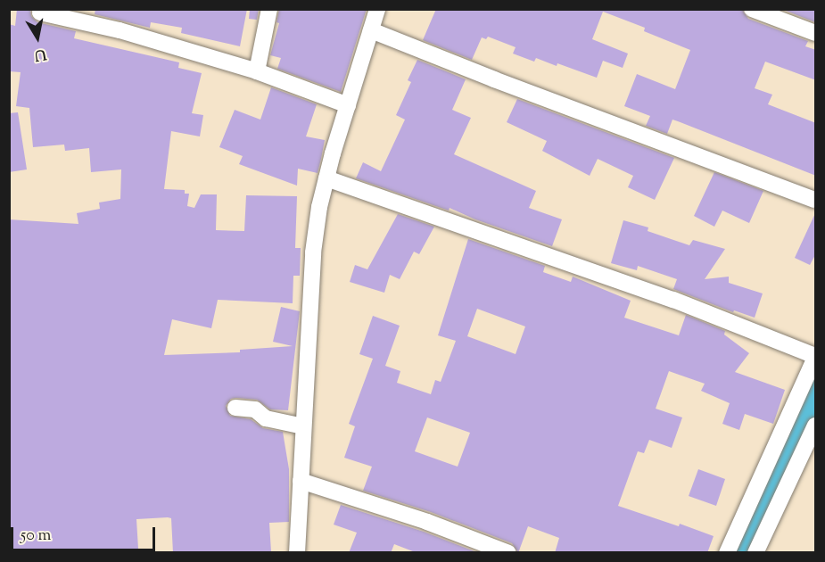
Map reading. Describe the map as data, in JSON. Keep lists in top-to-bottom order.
{
  "scale_bar": "50 m",
  "north": "bottom"
}
